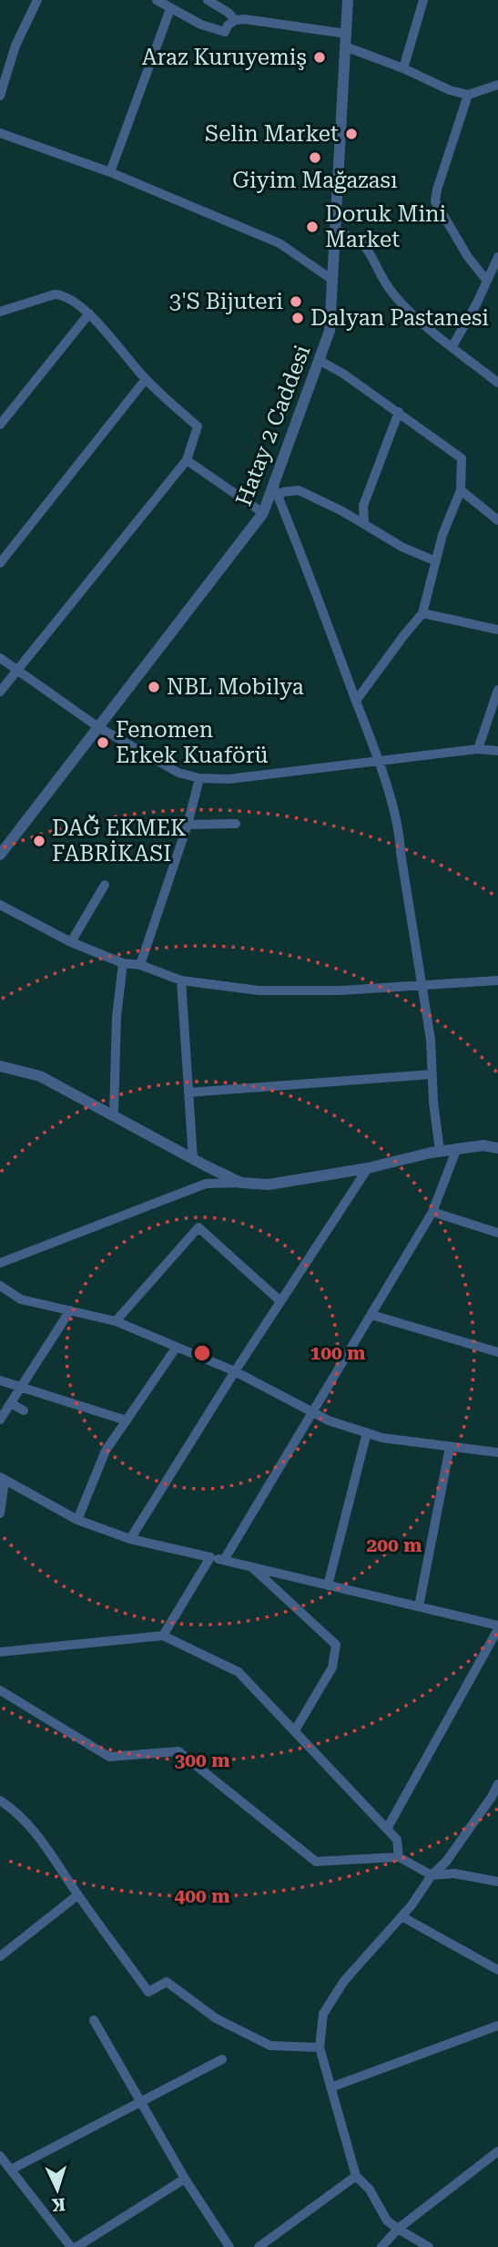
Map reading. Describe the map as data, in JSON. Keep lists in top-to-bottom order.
{
  "streets": {
    "street": ["Hatay 2 Caddesi"]
  },
  "places": [
    "Araz Kuruyemiş",
    "Selin Market",
    "Giyim Mağazası",
    "Doruk Mini Market",
    "3'S Bijuteri",
    "Dalyan Pastanesi",
    "NBL Mobilya",
    "Fenomen Erkek Kuaförü",
    "DAĞ EKMEK FABRİKASI"
  ],
  "north": "bottom",
  "rings": [
    "100 m",
    "200 m",
    "300 m",
    "400 m"
  ]
}
